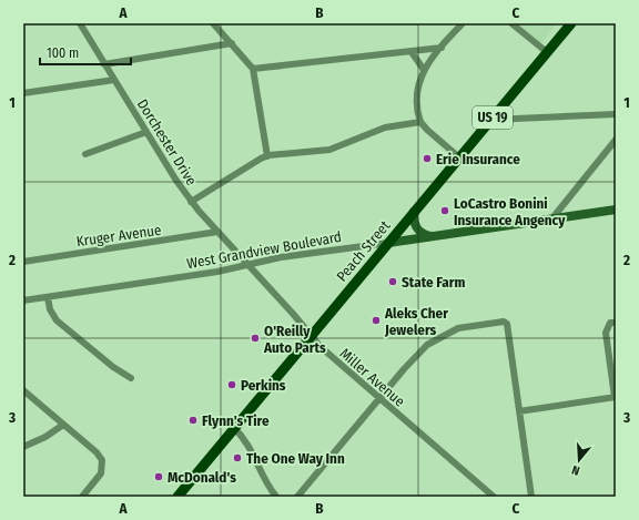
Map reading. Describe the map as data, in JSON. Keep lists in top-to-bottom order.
{
  "streets": {
    "main road": ["US 19", "Peach Street"],
    "street": [
      "Dorchester Drive",
      "Kruger Avenue",
      "West Grandview Boulevard",
      "Miller Avenue"
    ]
  },
  "crossings": [
    ["Dorchester Drive", "Kruger Avenue"],
    ["Dorchester Drive", "West Grandview Boulevard"],
    ["Dorchester Drive", "Miller Avenue"],
    ["West Grandview Boulevard", "Peach Street"],
    ["West Grandview Boulevard", "Miller Avenue"],
    ["Peach Street", "Miller Avenue"]
  ],
  "places": [
    "Erie Insurance",
    "LoCastro Bonini Insurance Angency",
    "State Farm",
    "Aleks Cher Jewelers",
    "O'Reilly Auto Parts",
    "Perkins",
    "Flynn's Tire",
    "The One Way Inn",
    "McDonald's"
  ],
  "scale_bar": "100 m",
  "north": "bottom",
  "grid": {
    "columns": ["A", "B", "C"],
    "rows": ["1", "2", "3"]
  }
}
